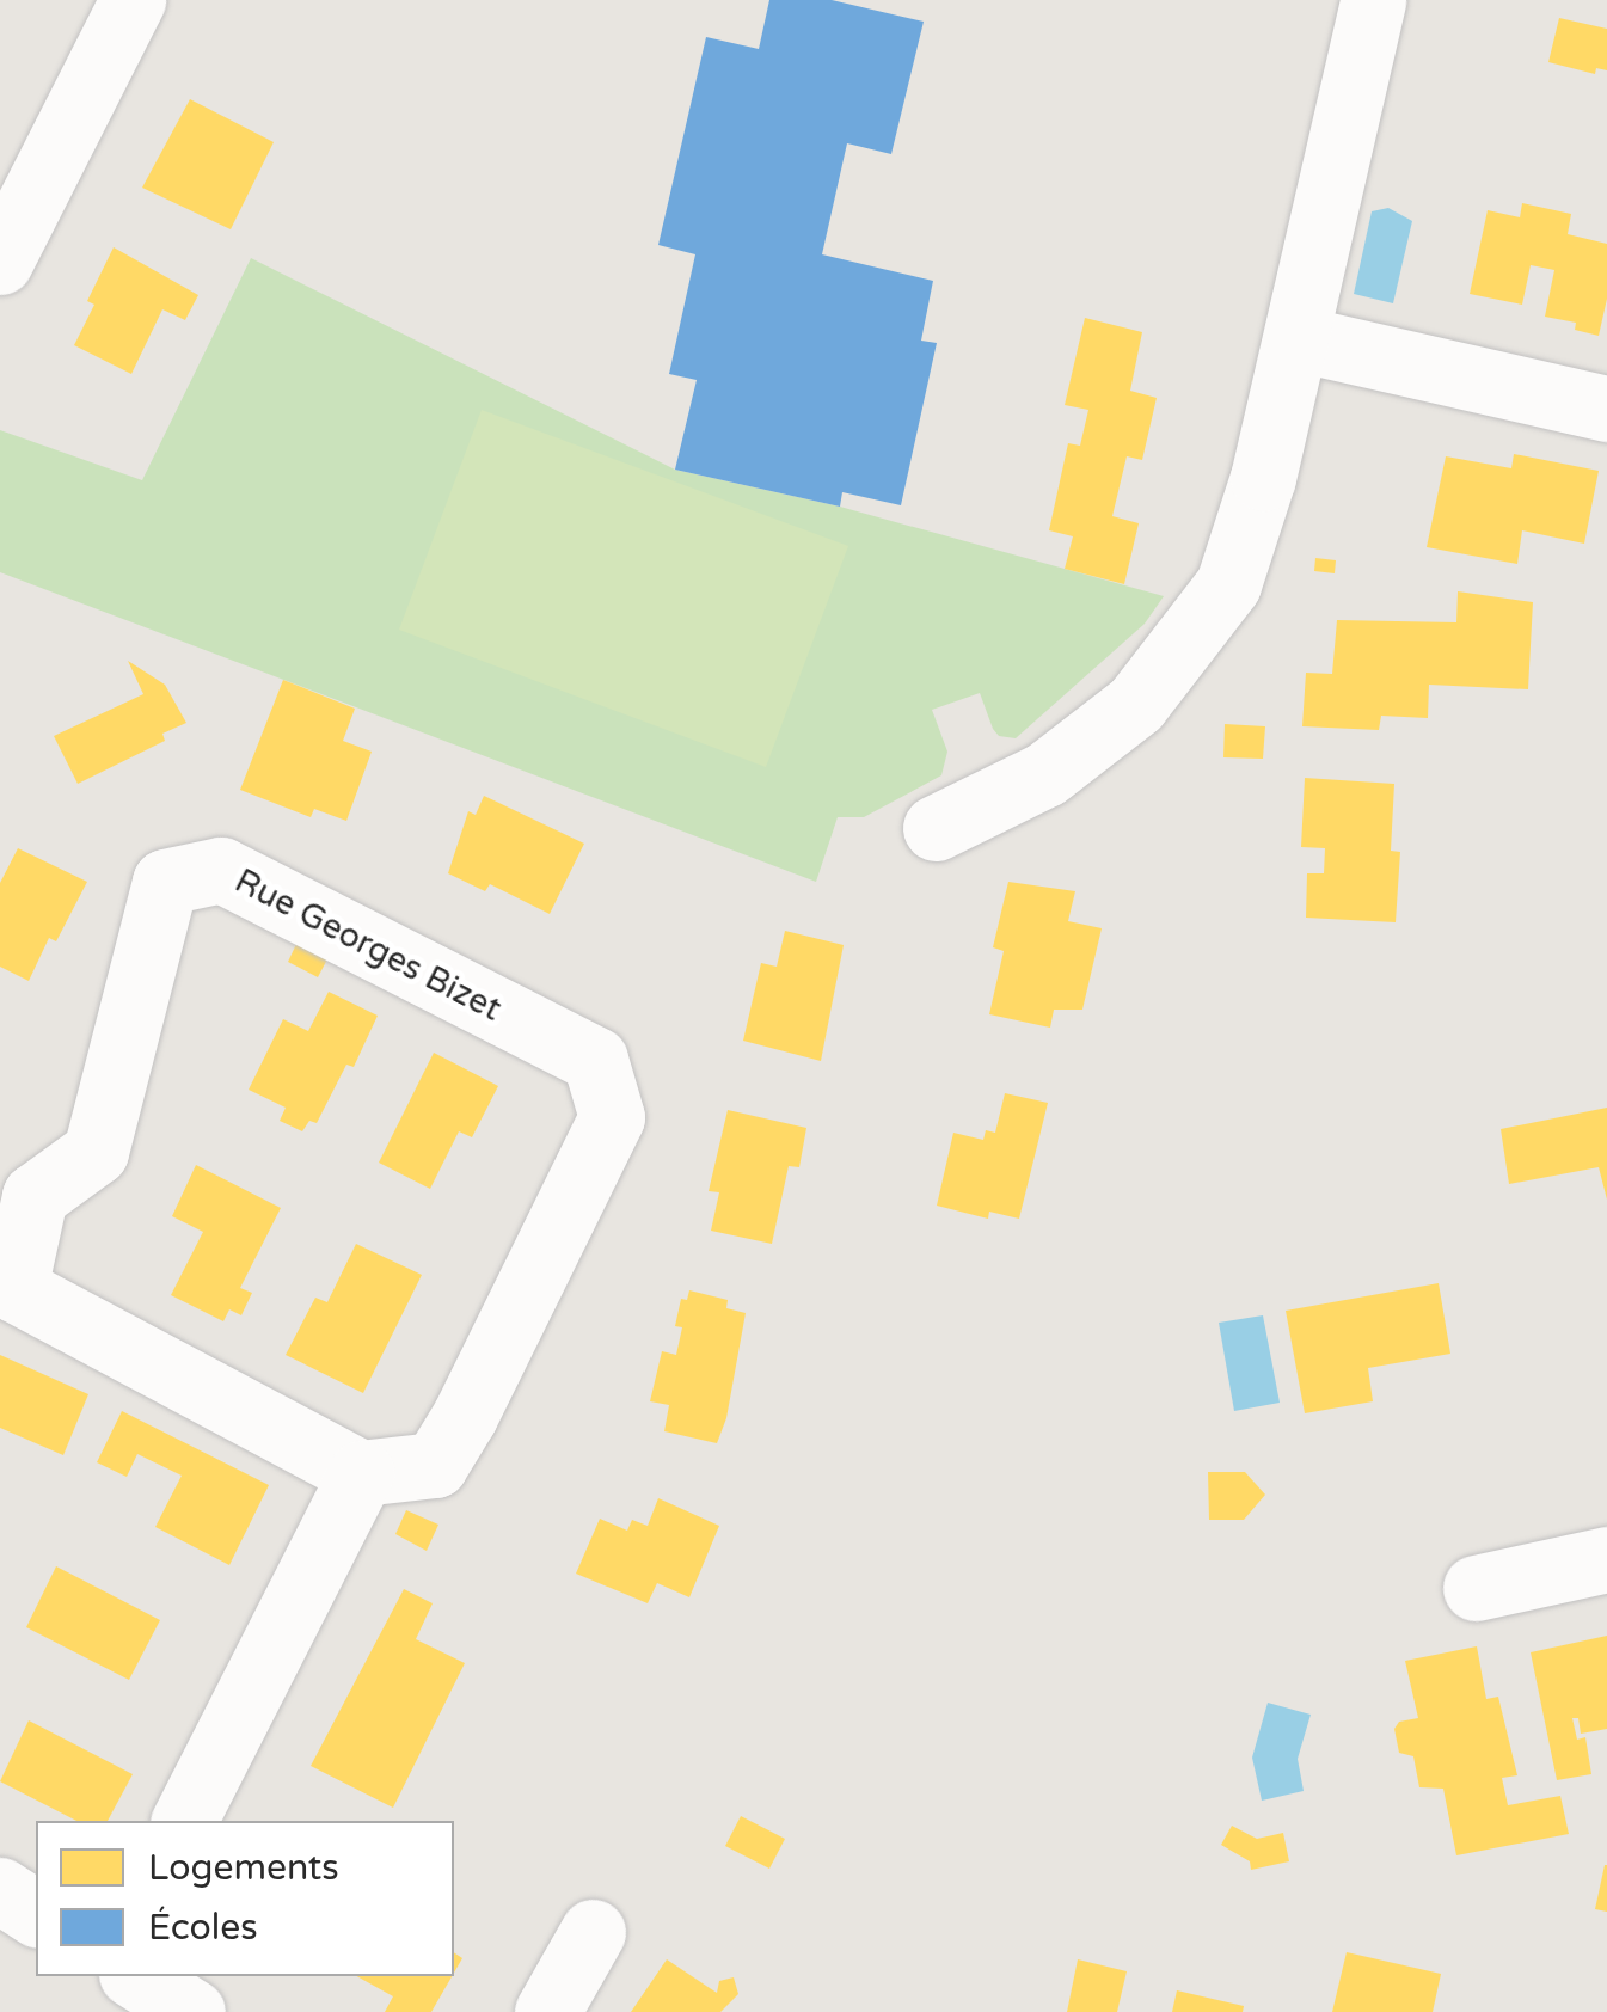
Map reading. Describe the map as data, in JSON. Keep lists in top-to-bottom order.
{
  "streets": {
    "street": ["Rue Georges Bizet"]
  },
  "legend": ["Logements", "Écoles"]
}
